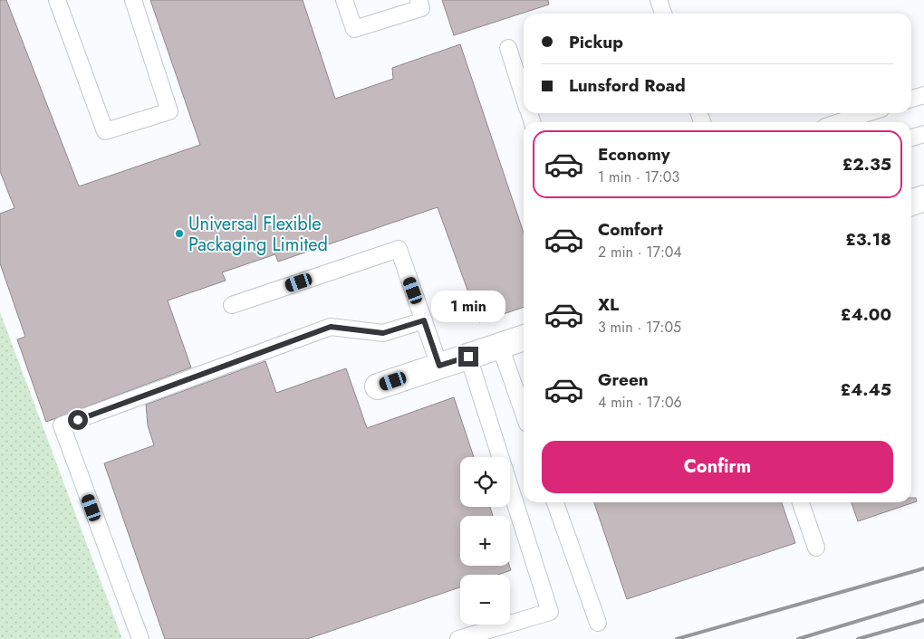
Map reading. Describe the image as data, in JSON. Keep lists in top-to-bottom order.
{
  "places": ["Universal Flexible Packaging Limited"],
  "page": {
    "banner": ["Pickup", "Lunsford Road"],
    "list": [
      {
        "name": "Economy",
        "note": "1 min · 17:03",
        "value": "£2.35"
      },
      {
        "name": "Comfort",
        "note": "2 min · 17:04",
        "value": "£3.18"
      },
      {
        "name": "XL",
        "note": "3 min · 17:05",
        "value": "£4.00"
      },
      {
        "name": "Green",
        "note": "4 min · 17:06",
        "value": "£4.45"
      }
    ],
    "bubble": "1 min",
    "buttons": "Confirm",
    "map_buttons": ["+", "−"]
  }
}
